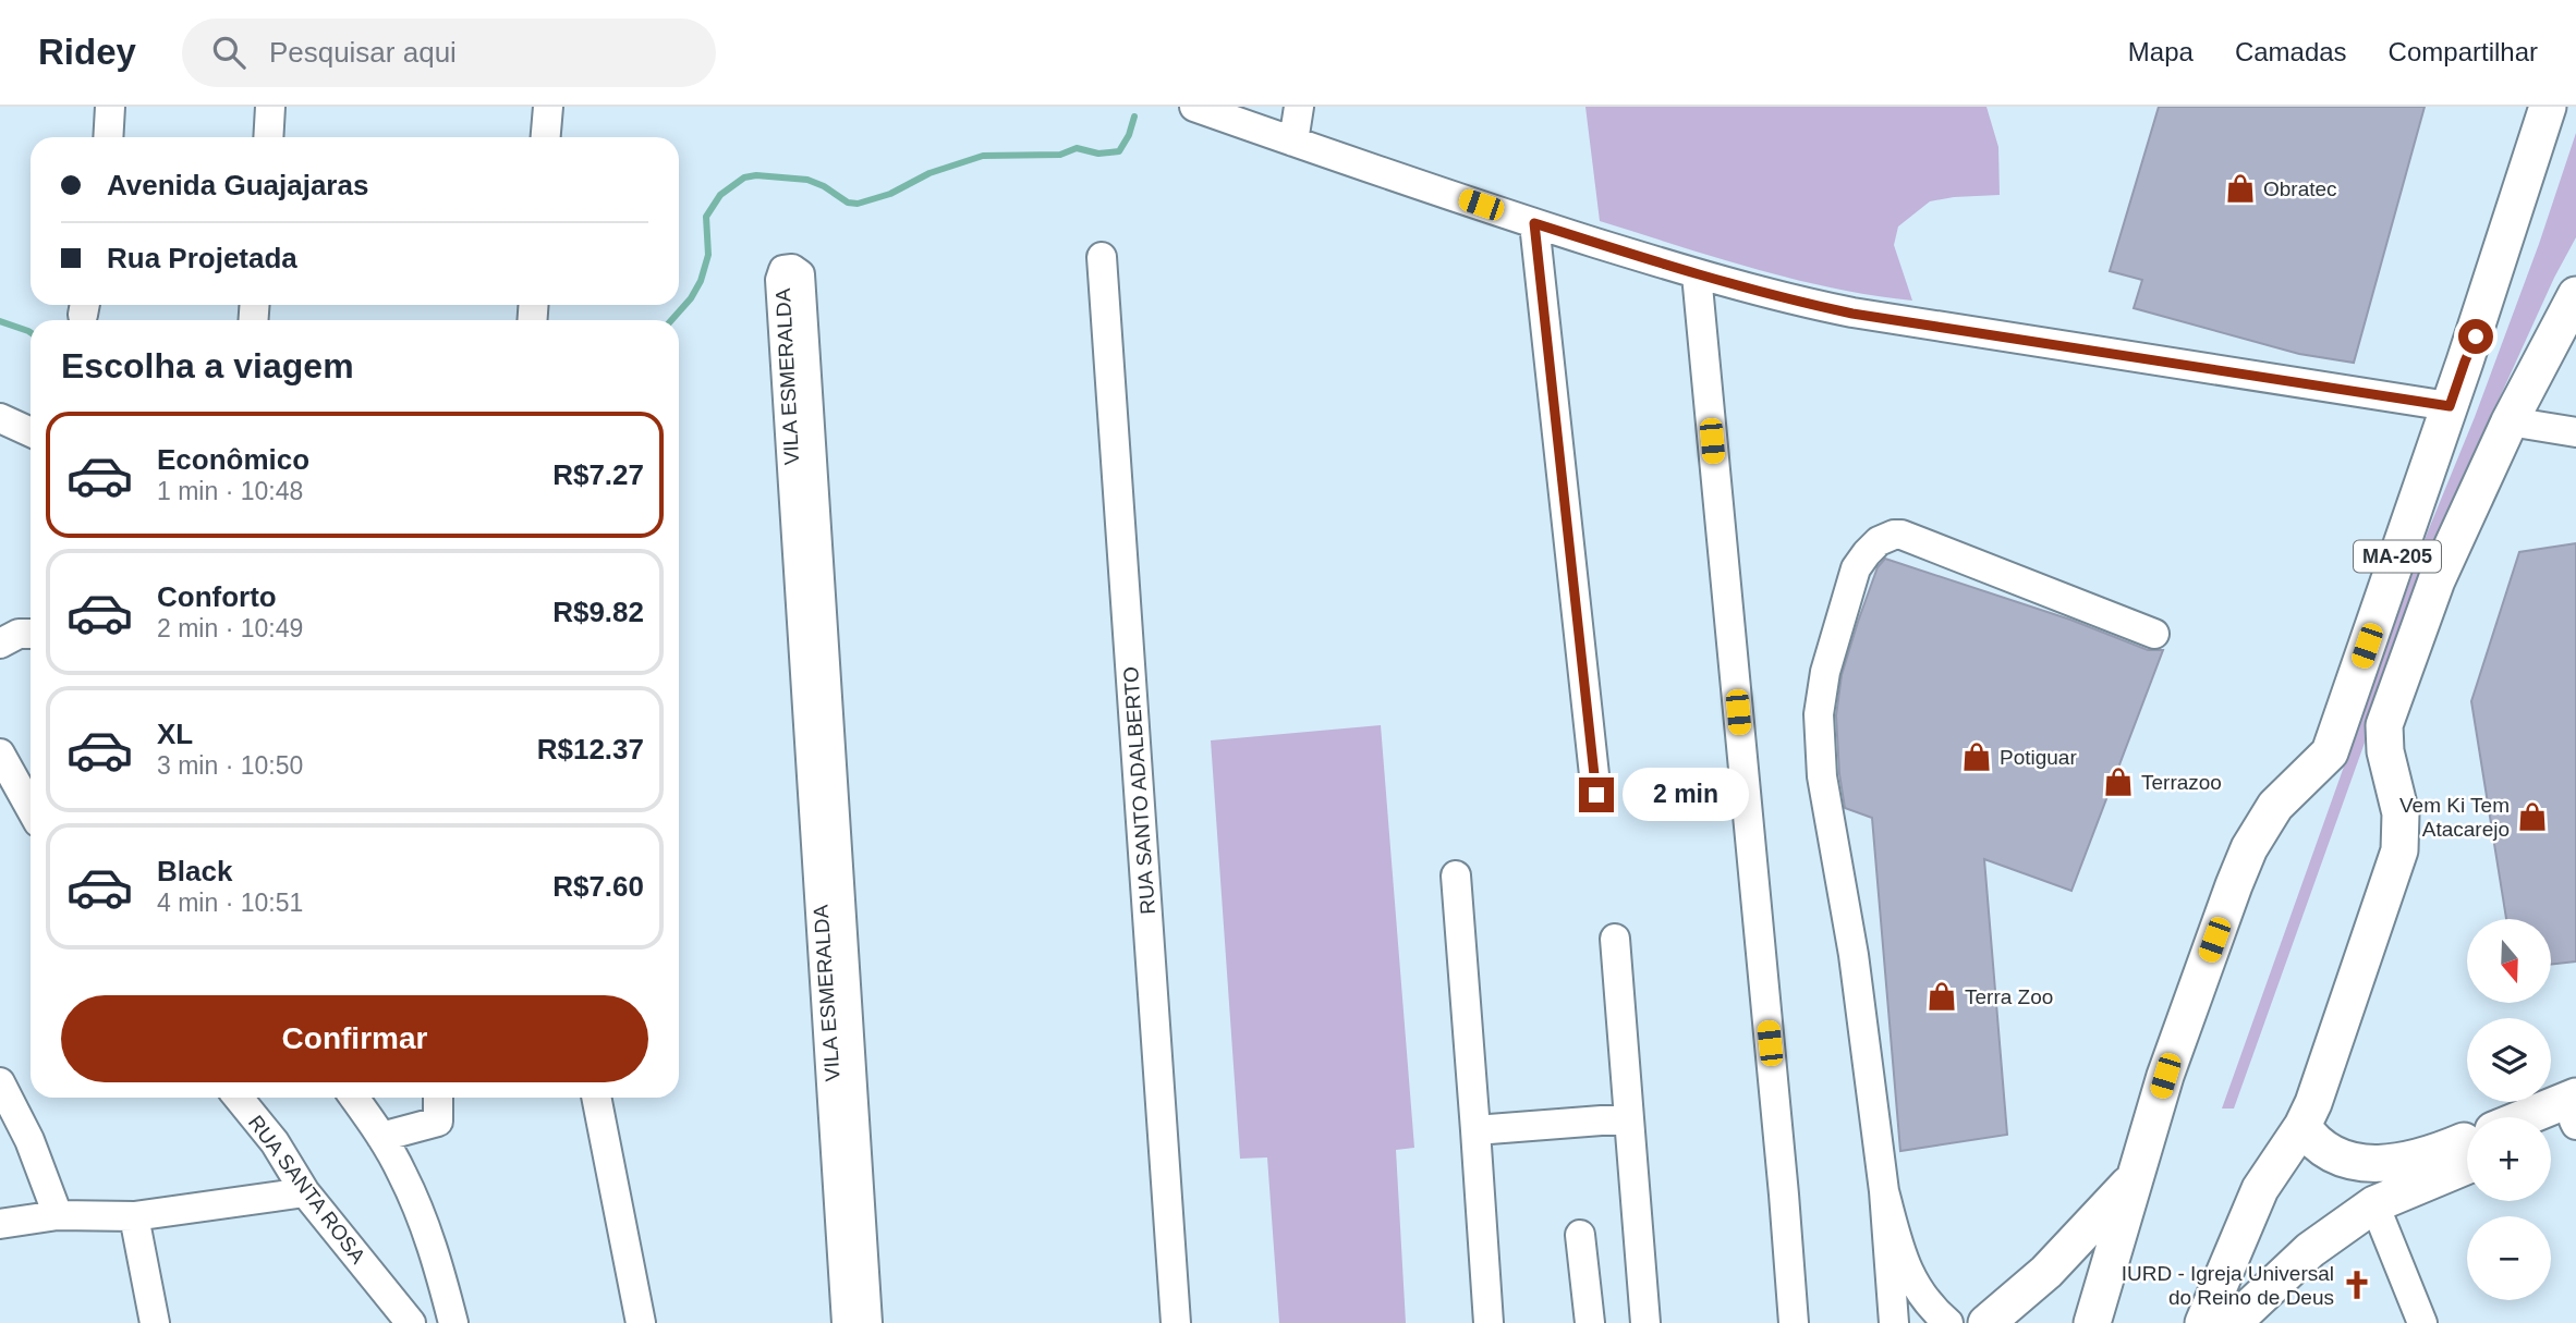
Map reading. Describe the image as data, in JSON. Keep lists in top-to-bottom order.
{
  "streets": {
    "main road": ["MA-205"],
    "street": ["VILA ESMERALDA", "RUA SANTO ADALBERTO", "RUA SANTA ROSA"]
  },
  "places": {
    "shop": [
      "Obratec",
      "Potiguar",
      "Terrazoo",
      "Vem Ki Tem Atacarejo",
      "Terra Zoo"
    ],
    "church": ["IURD - Igreja Universal do Reino de Deus"]
  },
  "north": "bottom",
  "page": {
    "header": "Ridey",
    "search": "Pesquisar aqui",
    "nav": ["Mapa", "Camadas", "Compartilhar"],
    "banner": ["Avenida Guajajaras", "Rua Projetada"],
    "heading": "Escolha a viagem",
    "list": [
      {
        "name": "Econômico",
        "note": "1 min · 10:48",
        "value": "R$7.27"
      },
      {
        "name": "Conforto",
        "note": "2 min · 10:49",
        "value": "R$9.82"
      },
      {
        "name": "XL",
        "note": "3 min · 10:50",
        "value": "R$12.37"
      },
      {
        "name": "Black",
        "note": "4 min · 10:51",
        "value": "R$7.60"
      }
    ],
    "bubble": "2 min",
    "map_buttons": ["+", "−"],
    "buttons": "Confirmar"
  }
}
